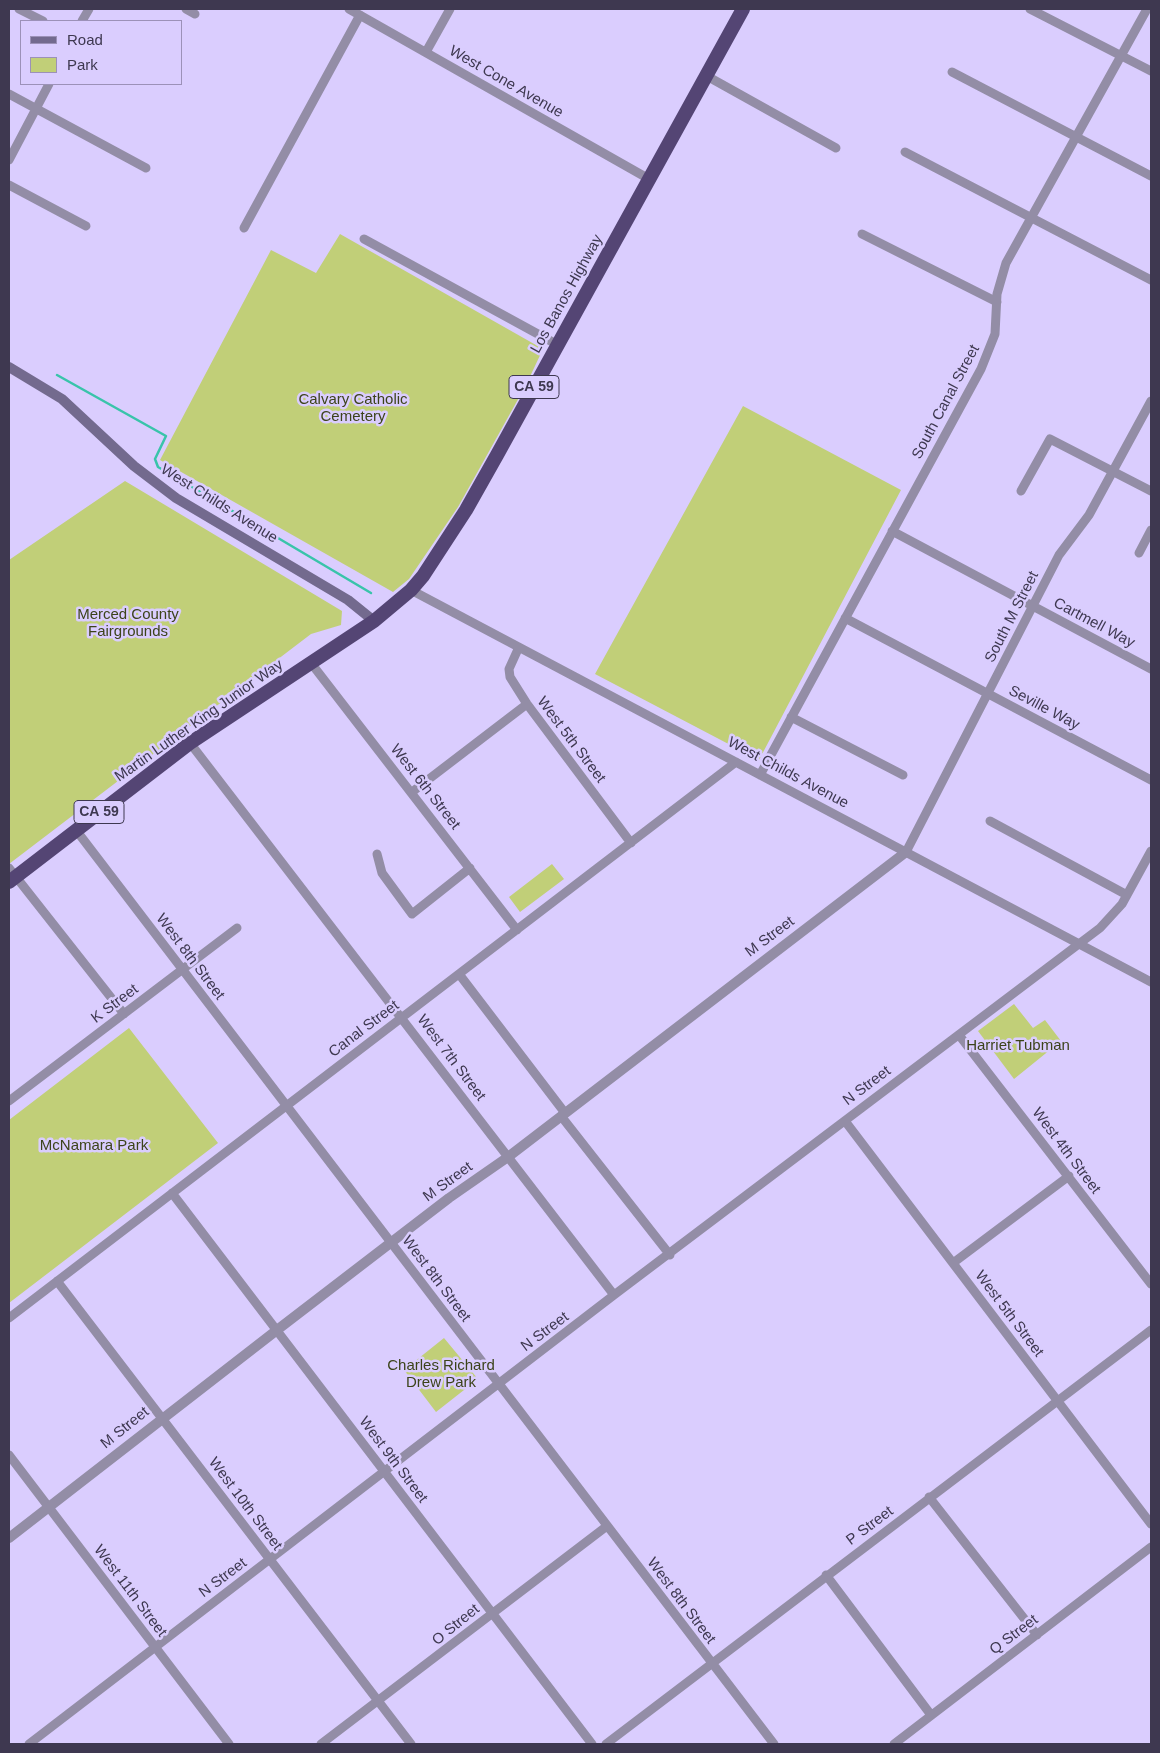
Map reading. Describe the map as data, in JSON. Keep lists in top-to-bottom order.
{
  "streets": {
    "highway": ["Los Banos Highway", "CA 59", "Martin Luther King Junior Way"],
    "main road": ["West Childs Avenue"],
    "street": [
      "West Cone Avenue",
      "South Canal Street",
      "South M Street",
      "Cartmell Way",
      "Seville Way",
      "West 5th Street",
      "West 6th Street",
      "M Street",
      "West 8th Street",
      "K Street",
      "Canal Street",
      "West 7th Street",
      "N Street",
      "West 4th Street",
      "West 9th Street",
      "West 10th Street",
      "P Street",
      "West 11th Street",
      "O Street",
      "Q Street"
    ]
  },
  "crossings": [
    ["West Cone Avenue", "Los Banos Highway"],
    ["Los Banos Highway", "West Childs Avenue"],
    ["Los Banos Highway", "Martin Luther King Junior Way"],
    ["South Canal Street", "West Childs Avenue"],
    ["South Canal Street", "Cartmell Way"],
    ["South Canal Street", "Seville Way"],
    ["West Childs Avenue", "South M Street"],
    ["West Childs Avenue", "Martin Luther King Junior Way"],
    ["West Childs Avenue", "West 5th Street"],
    ["West Childs Avenue", "M Street"],
    ["West Childs Avenue", "Canal Street"],
    ["West Childs Avenue", "N Street"],
    ["South M Street", "Cartmell Way"],
    ["South M Street", "Seville Way"],
    ["South M Street", "M Street"],
    ["Martin Luther King Junior Way", "West 6th Street"],
    ["Martin Luther King Junior Way", "West 8th Street"],
    ["Martin Luther King Junior Way", "West 7th Street"],
    ["West 5th Street", "Canal Street"],
    ["West 5th Street", "N Street"],
    ["West 5th Street", "P Street"],
    ["West 6th Street", "Canal Street"],
    ["M Street", "West 8th Street"],
    ["M Street", "West 7th Street"],
    ["M Street", "West 9th Street"],
    ["M Street", "West 10th Street"],
    ["M Street", "West 11th Street"],
    ["West 8th Street", "K Street"],
    ["West 8th Street", "Canal Street"],
    ["West 8th Street", "N Street"],
    ["West 8th Street", "P Street"],
    ["West 8th Street", "O Street"],
    ["Canal Street", "West 7th Street"],
    ["Canal Street", "West 9th Street"],
    ["Canal Street", "West 10th Street"],
    ["West 7th Street", "N Street"],
    ["N Street", "West 4th Street"],
    ["N Street", "West 9th Street"],
    ["N Street", "West 10th Street"],
    ["N Street", "West 11th Street"],
    ["West 9th Street", "O Street"],
    ["West 10th Street", "O Street"]
  ],
  "parks": [
    "Calvary Catholic Cemetery",
    "Merced County Fairgrounds",
    "Harriet Tubman",
    "McNamara Park",
    "Charles Richard Drew Park"
  ],
  "legend": ["Road", "Park"]
}
